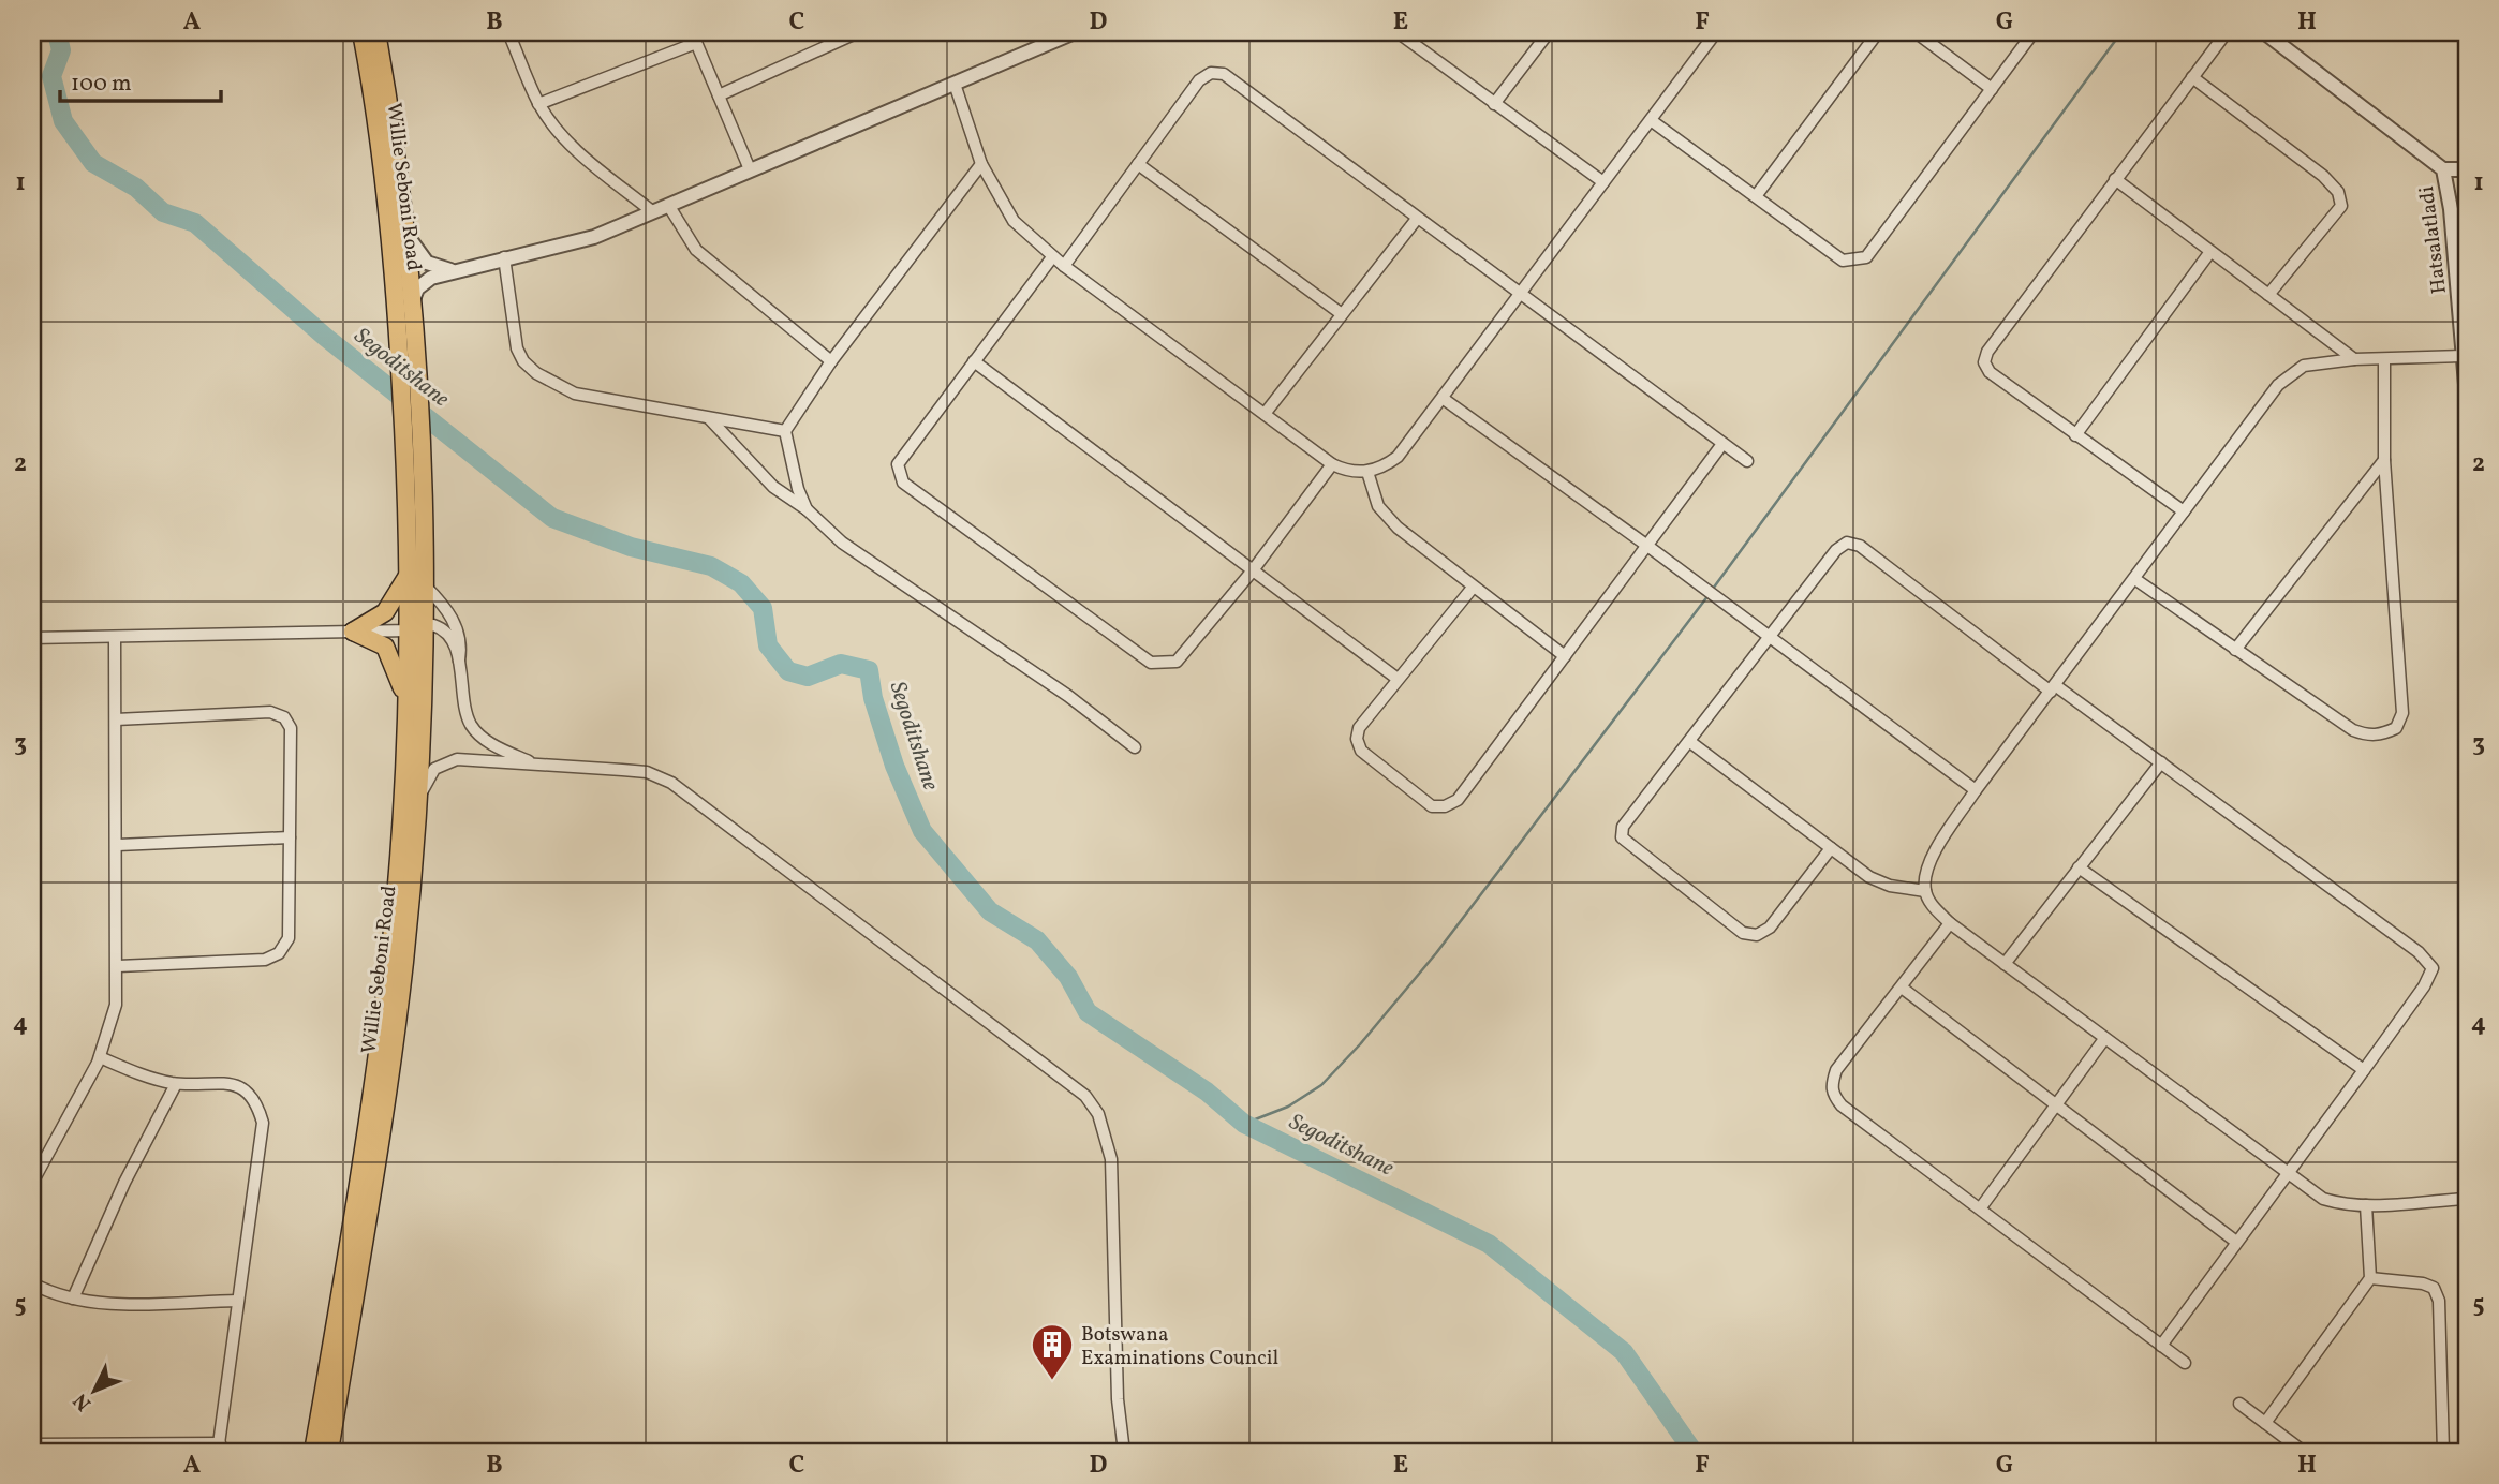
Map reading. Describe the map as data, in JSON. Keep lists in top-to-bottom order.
{
  "streets": {
    "main road": ["Willie Seboni Road"],
    "street": ["Hatsalatladi"]
  },
  "water": ["Segoditshane"],
  "places": {
    "building": ["Botswana Examinations Council"]
  },
  "scale_bar": "100 m",
  "north": "bottom left",
  "grid": {
    "columns": [
      "A",
      "B",
      "C",
      "D",
      "E",
      "F",
      "G",
      "H"
    ],
    "rows": [
      "1",
      "2",
      "3",
      "4",
      "5"
    ]
  }
}
